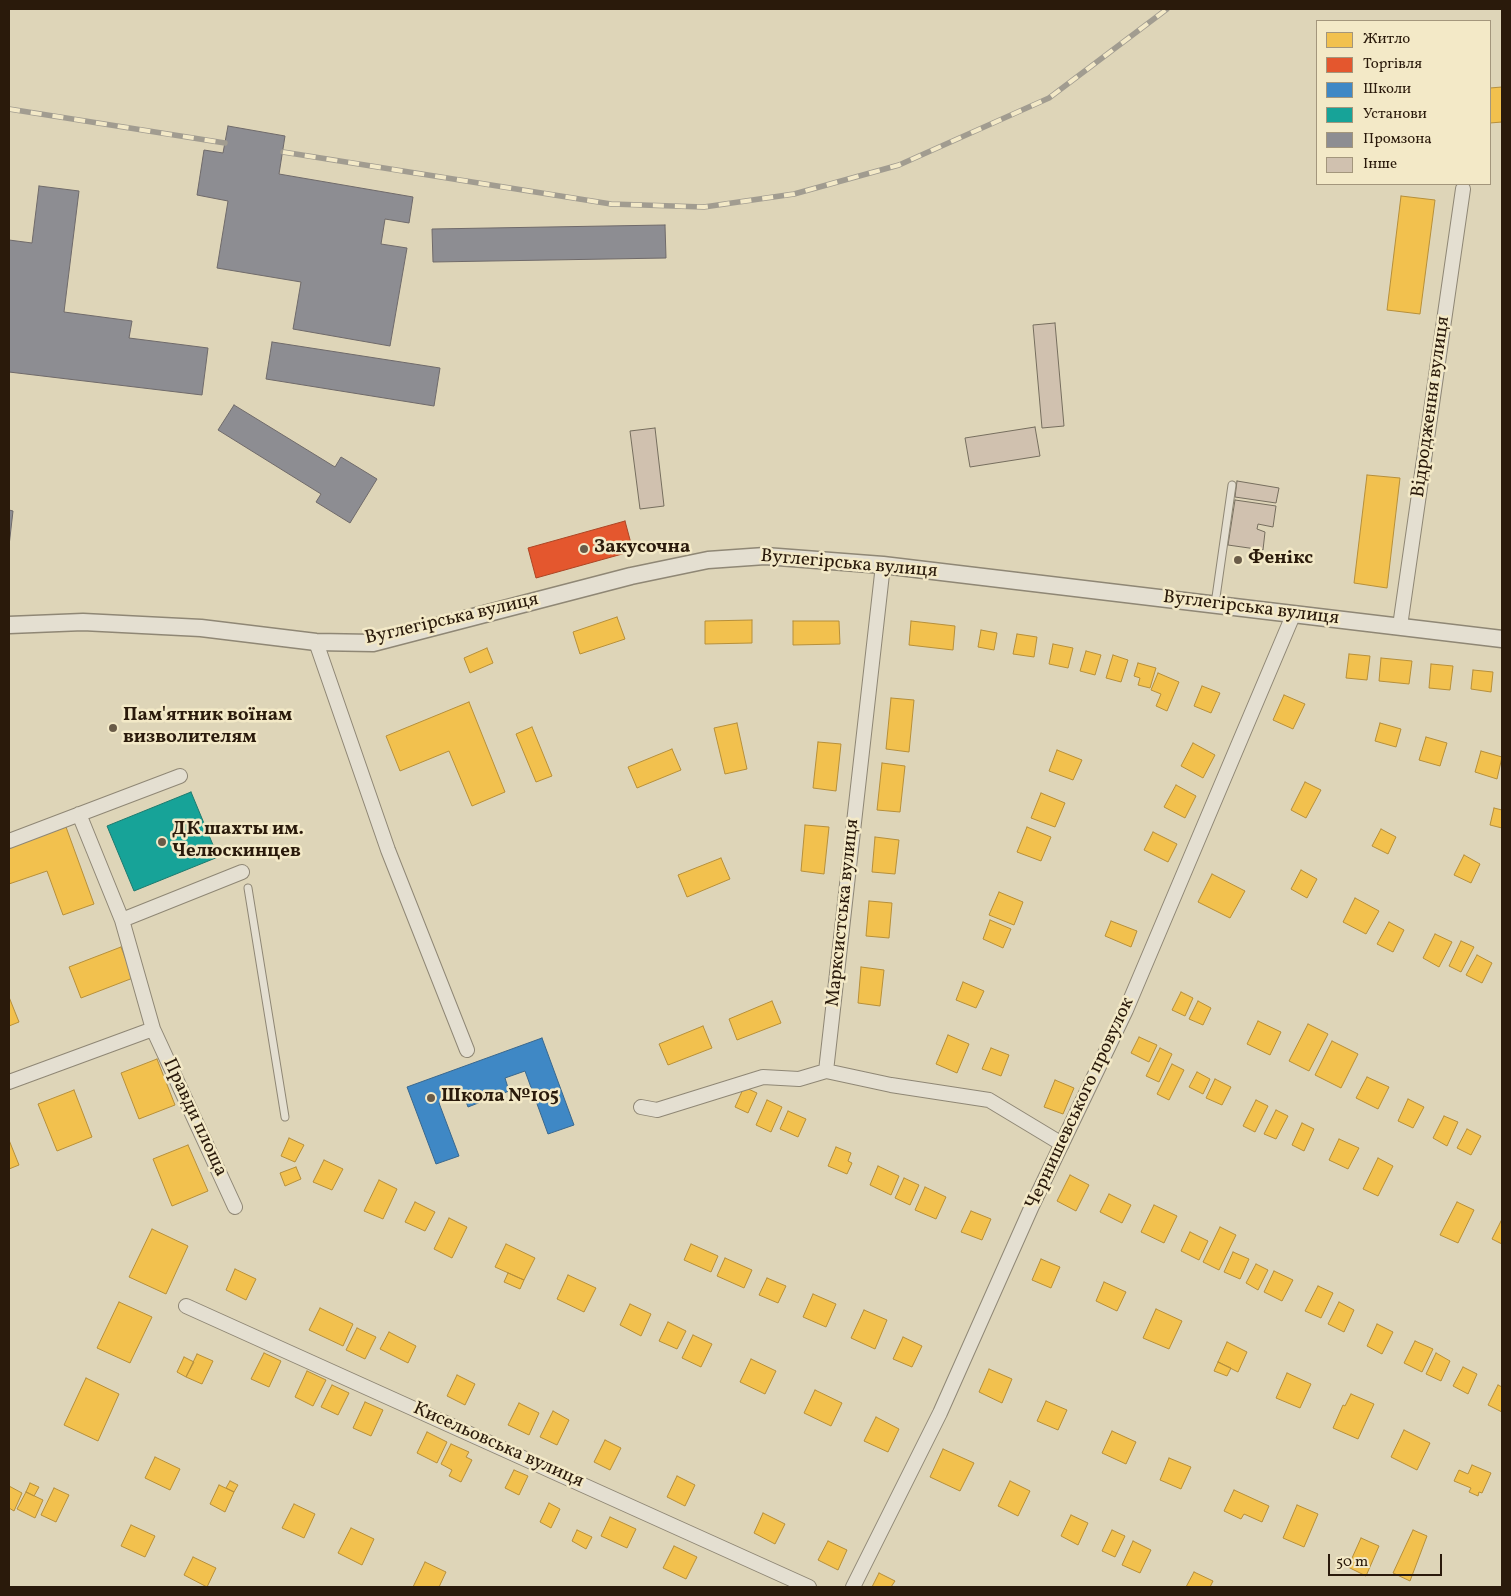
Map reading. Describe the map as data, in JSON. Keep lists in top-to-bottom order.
{
  "streets": {
    "street": [
      "Відродження вулиця",
      "Вуглегірська вулиця",
      "Марксистська вулиця",
      "Чернишевського провулок",
      "Правди площа",
      "Кисельовська вулиця"
    ]
  },
  "crossings": [
    ["Відродження вулиця", "Вуглегірська вулиця"],
    ["Вуглегірська вулиця", "Марксистська вулиця"],
    ["Вуглегірська вулиця", "Чернишевського провулок"]
  ],
  "places": [
    "Закусочна",
    "Фенікс",
    "Пам'ятник воїнам визволителям",
    "ДК шахты им. Челюскинцев",
    "Школа №105"
  ],
  "legend": [
    "Житло",
    "Торгівля",
    "Школи",
    "Установи",
    "Промзона",
    "Інше"
  ],
  "scale_bar": "50 m"
}
